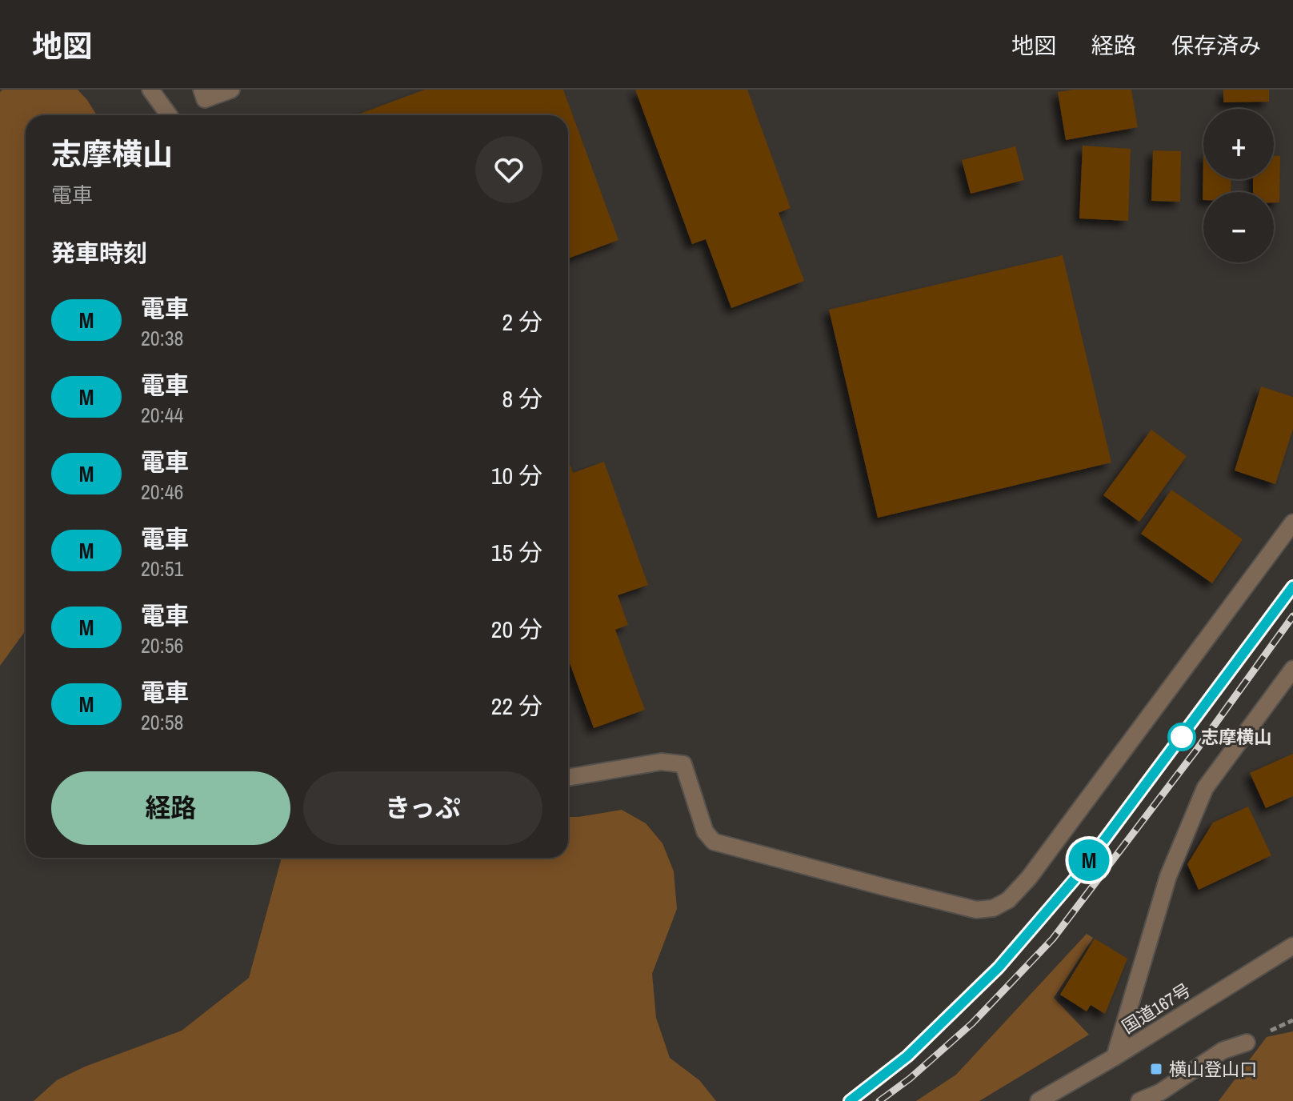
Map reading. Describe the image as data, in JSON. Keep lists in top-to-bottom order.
{
  "streets": {
    "street": ["国道167号"]
  },
  "places": {
    "other": ["志摩横山"],
    "transit": ["横山登山口"]
  },
  "page": {
    "header": "地図",
    "nav": ["地図", "経路", "保存済み"],
    "on_map": "M",
    "map_buttons": ["+", "−"],
    "heading": [
      ["志摩横山", "電車"],
      "発車時刻"
    ],
    "list": [
      {
        "mark": "M",
        "name": "電車",
        "note": "20:38",
        "value": "2 分"
      },
      {
        "mark": "M",
        "name": "電車",
        "note": "20:44",
        "value": "8 分"
      },
      {
        "mark": "M",
        "name": "電車",
        "note": "20:46",
        "value": "10 分"
      },
      {
        "mark": "M",
        "name": "電車",
        "note": "20:51",
        "value": "15 分"
      },
      {
        "mark": "M",
        "name": "電車",
        "note": "20:56",
        "value": "20 分"
      },
      {
        "mark": "M",
        "name": "電車",
        "note": "20:58",
        "value": "22 分"
      }
    ],
    "buttons": ["経路", "きっぷ"]
  }
}
